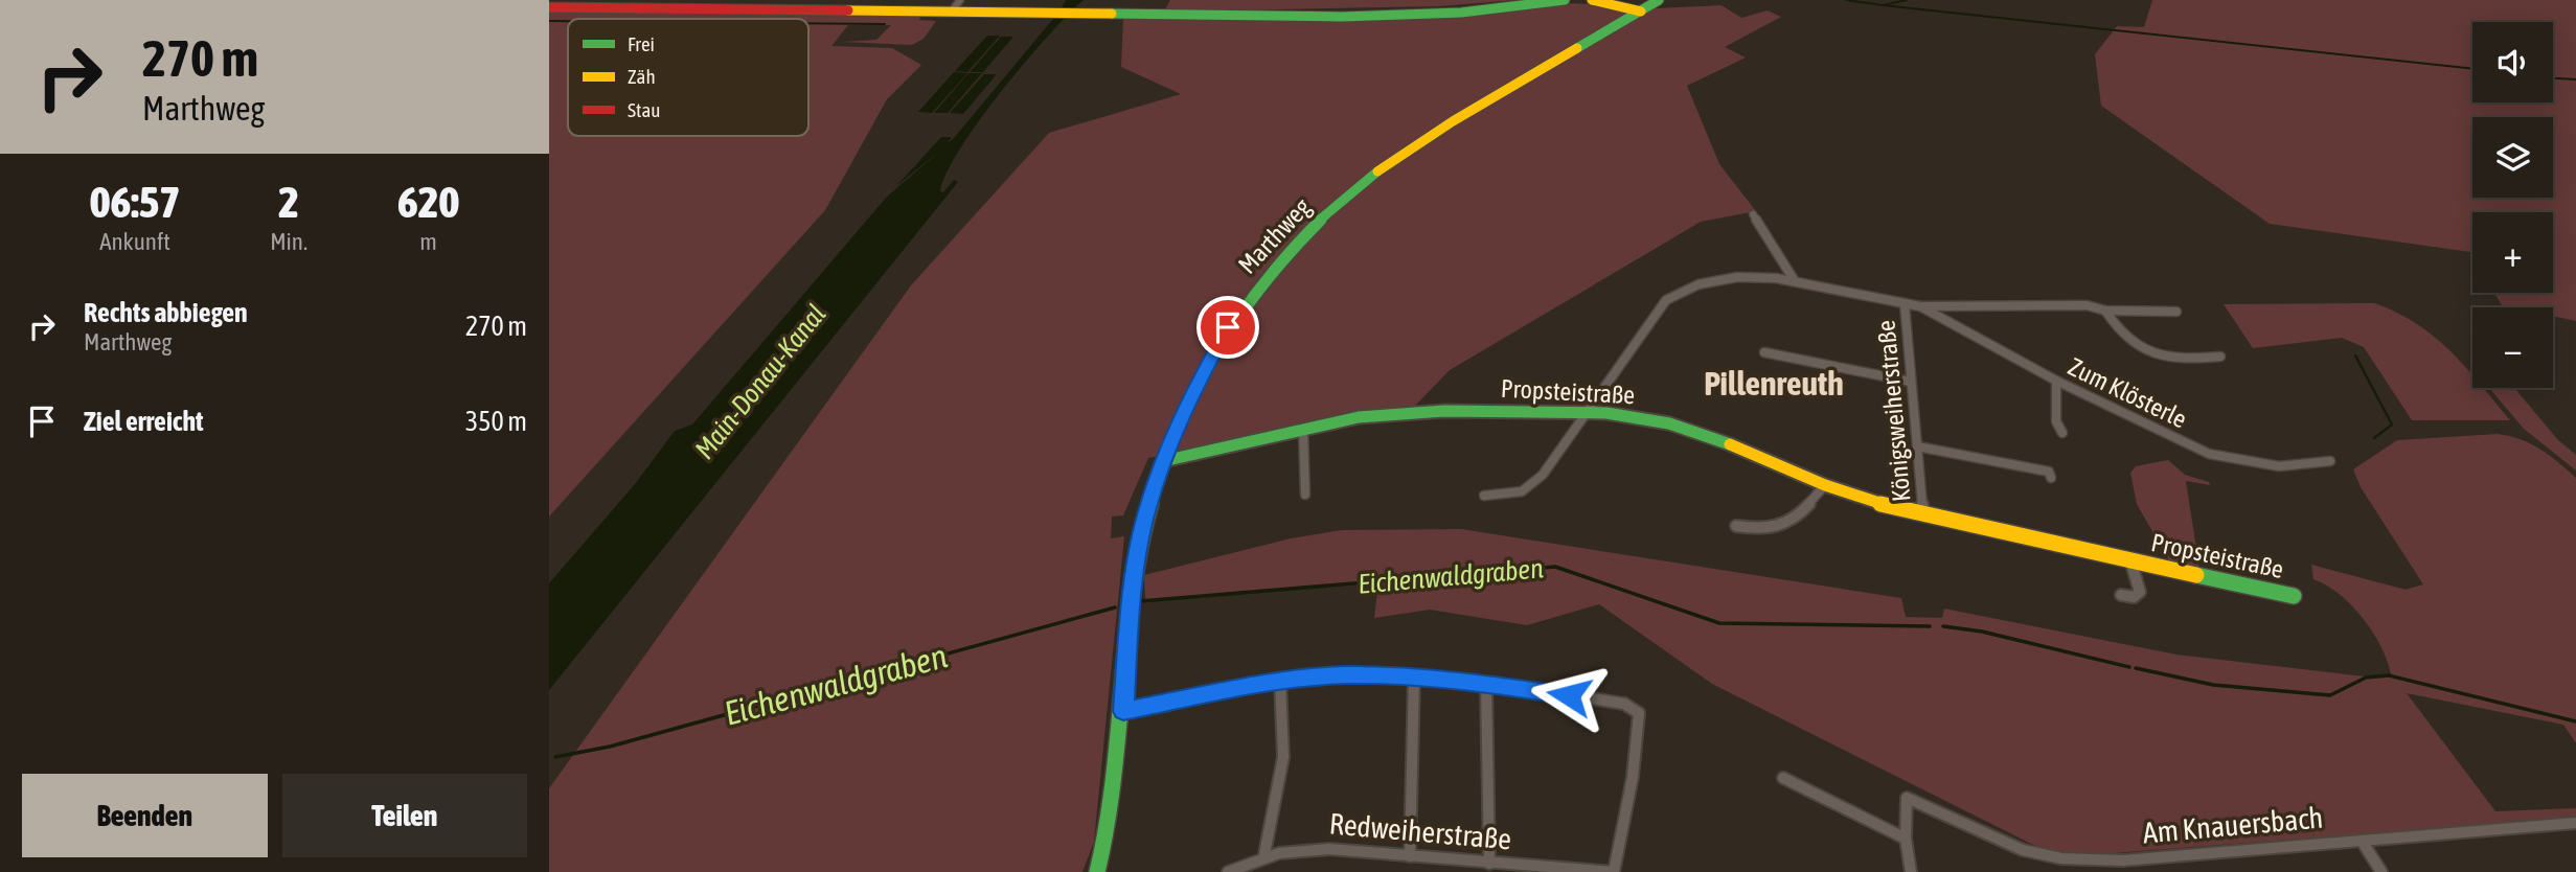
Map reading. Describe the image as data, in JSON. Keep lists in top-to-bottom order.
{
  "streets": {
    "main road": ["Marthweg", "Propsteistraße"],
    "street": [
      "Zum Klösterle",
      "Königsweiherstraße",
      "Am Knauersbach",
      "Redweiherstraße"
    ]
  },
  "crossings": [
    ["Marthweg", "Propsteistraße"],
    ["Propsteistraße", "Zum Klösterle"],
    ["Propsteistraße", "Königsweiherstraße"],
    ["Zum Klösterle", "Königsweiherstraße"]
  ],
  "districts": ["Pillenreuth"],
  "water": ["Main-Donau-Kanal", "Eichenwaldgraben"],
  "legend": ["Frei", "Zäh", "Stau"],
  "page": {
    "turn": ["270 m", "Marthweg"],
    "map_buttons": ["+", "−"],
    "eta": [
      "06:57",
      "Ankunft",
      "2",
      "Min.",
      "620",
      "m"
    ],
    "list": [
      {
        "name": "Rechts abbiegen",
        "note": "Marthweg",
        "value": "270 m"
      },
      {
        "name": "Ziel erreicht",
        "value": "350 m"
      }
    ],
    "buttons": ["Beenden", "Teilen"]
  }
}
